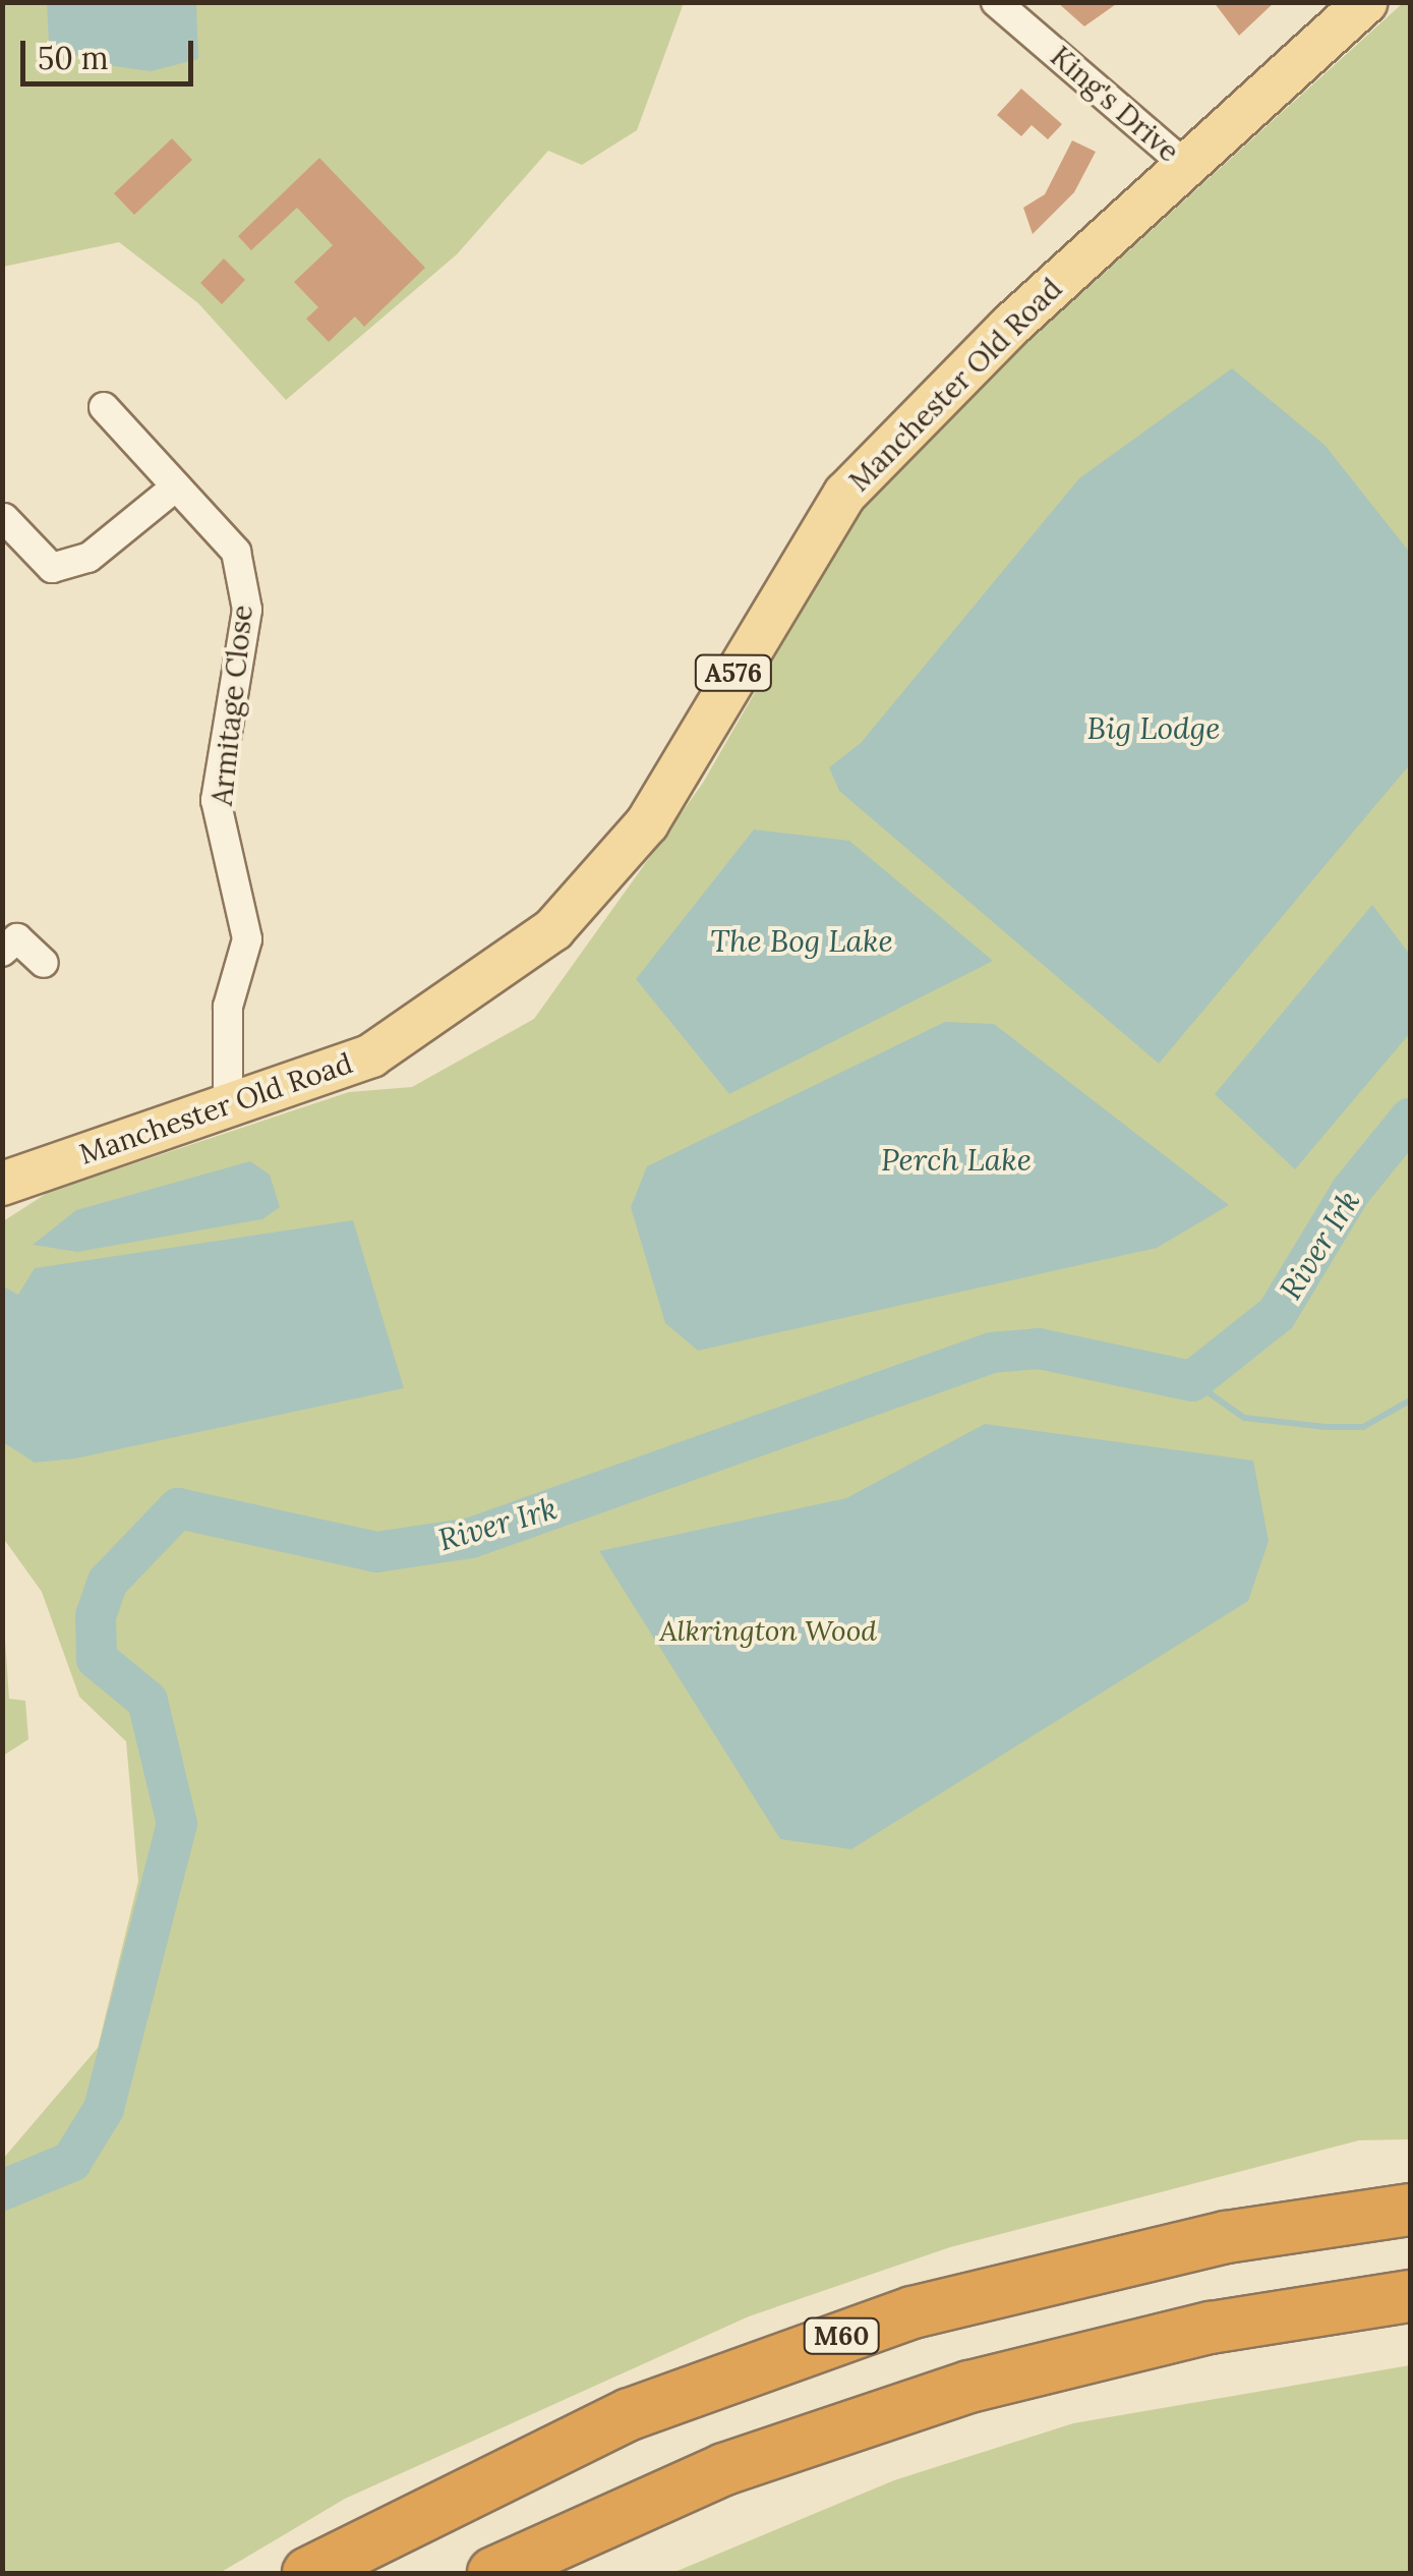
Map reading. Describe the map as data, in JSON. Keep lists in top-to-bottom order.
{
  "streets": {
    "highway": ["M60"],
    "main road": ["Manchester Old Road", "A576"],
    "street": ["King's Drive", "Armitage Close"]
  },
  "crossings": [
    ["King's Drive", "Manchester Old Road"],
    ["Manchester Old Road", "Armitage Close"]
  ],
  "water": [
    "Big Lodge",
    "The Bog Lake",
    "Perch Lake",
    "River Irk"
  ],
  "parks": ["Alkrington Wood"],
  "scale_bar": "50 m"
}
